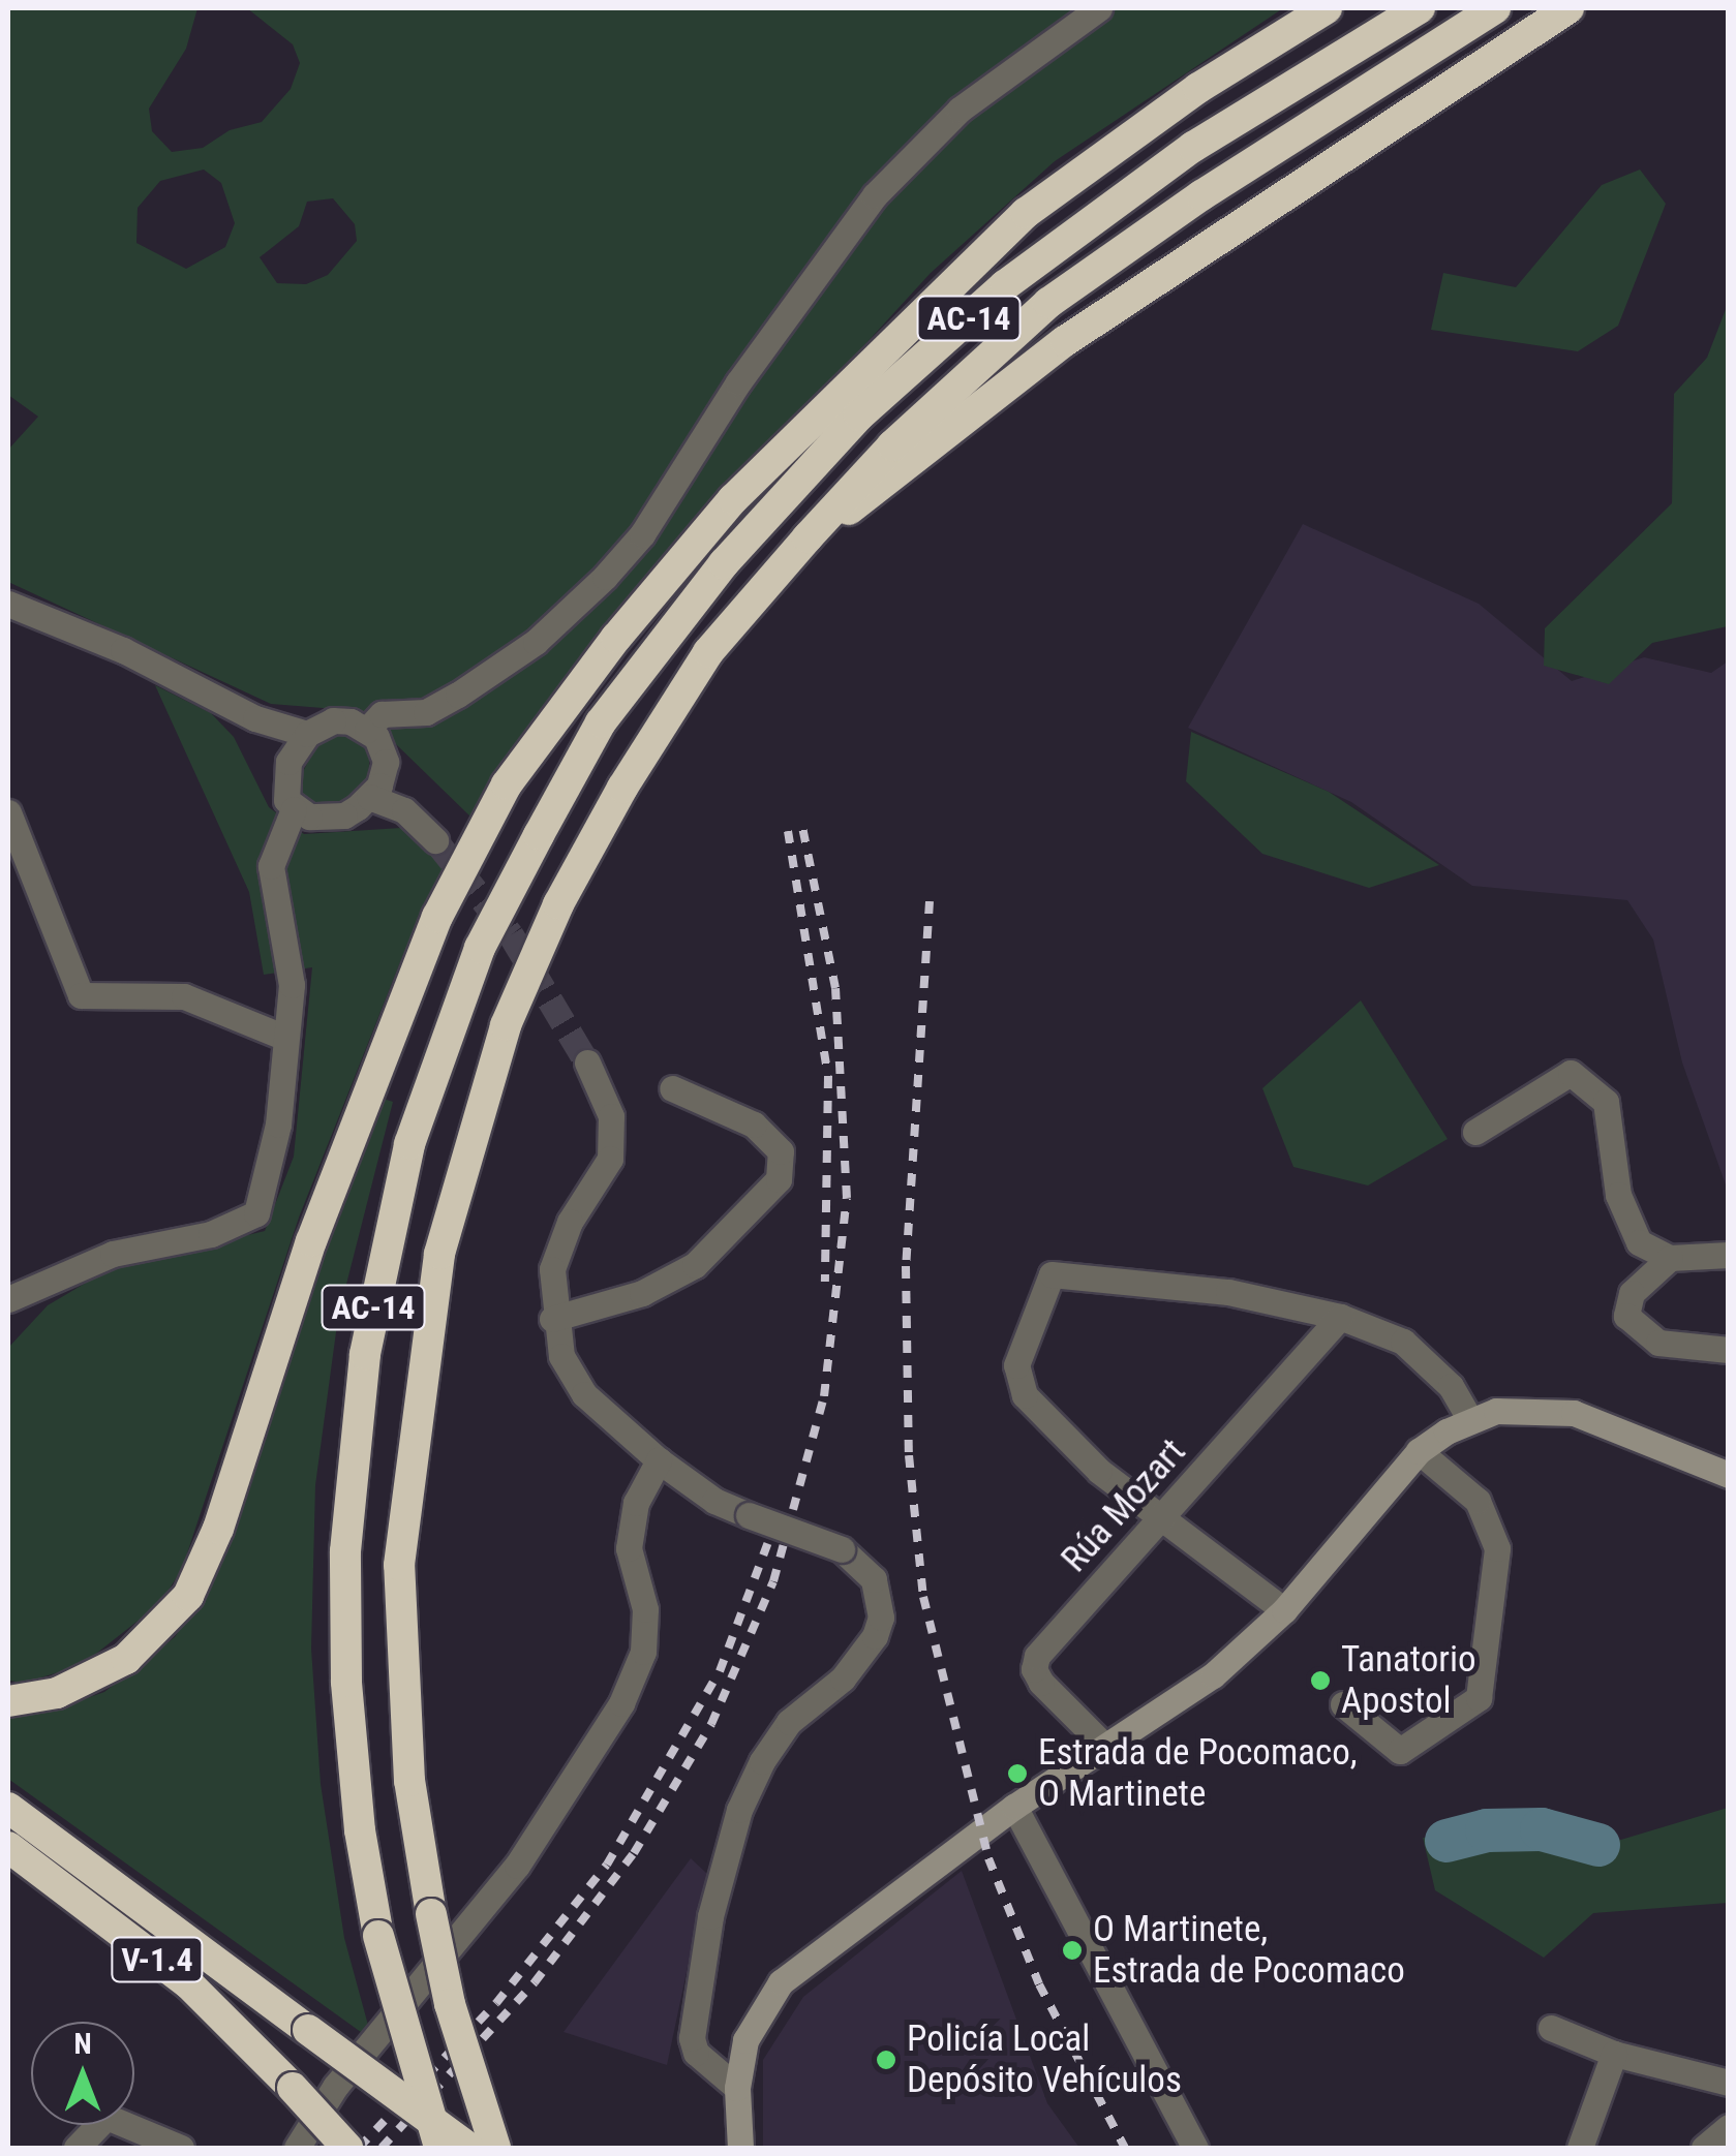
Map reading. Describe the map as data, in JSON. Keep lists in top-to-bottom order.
{
  "streets": {
    "highway": ["AC-14", "V-1.4"],
    "street": ["Rúa Mozart"]
  },
  "places": [
    "Tanatorio Apostol",
    "Estrada de Pocomaco, O Martinete",
    "O Martinete, Estrada de Pocomaco",
    "Policía Local Depósito Vehículos"
  ],
  "north": "top"
}
